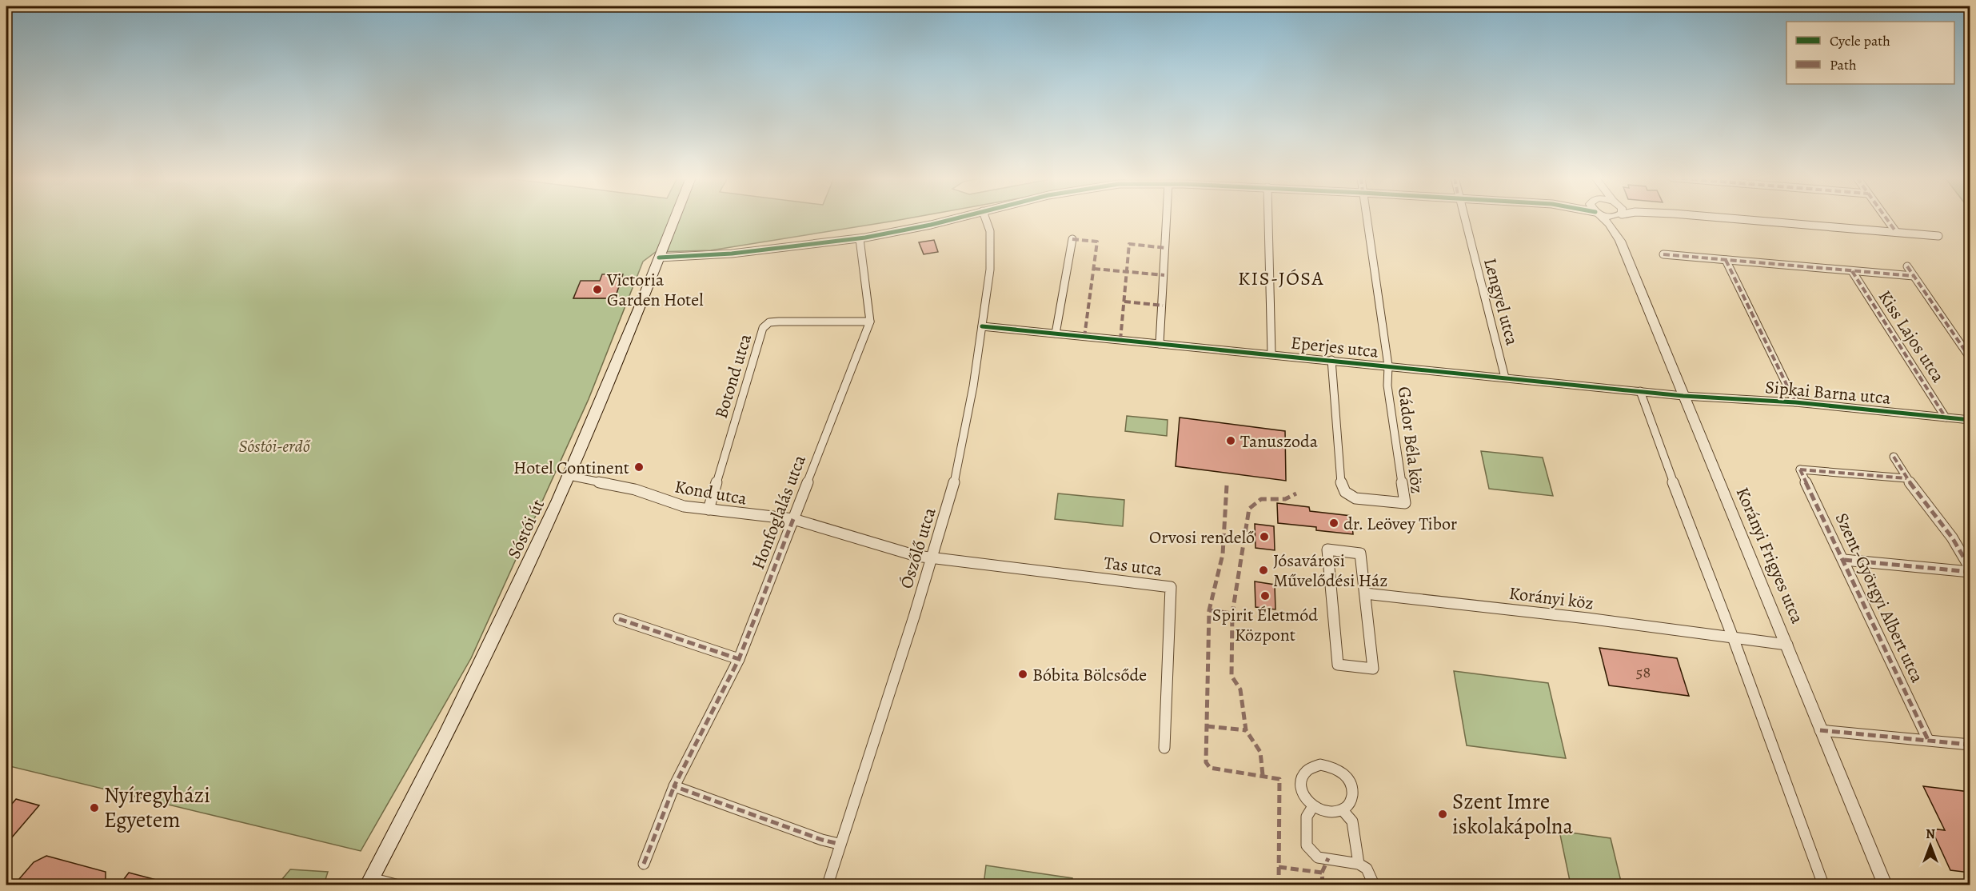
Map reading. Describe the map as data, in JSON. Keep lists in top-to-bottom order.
{
  "streets": {
    "main road": ["Sóstói út"],
    "street": [
      "Lengyel utca",
      "Kiss Lajos utca",
      "Eperjes utca",
      "Botond utca",
      "Sipkai Barna utca",
      "Gádor Béla köz",
      "Kond utca",
      "Honfoglalás utca",
      "Ószőlő utca",
      "Korányi Frigyes utca",
      "Tas utca",
      "Korányi köz",
      "Szent-Györgyi Albert utca"
    ]
  },
  "crossings": [
    ["Lengyel utca", "Eperjes utca"],
    ["Kiss Lajos utca", "Sipkai Barna utca"],
    ["Eperjes utca", "Sipkai Barna utca"],
    ["Eperjes utca", "Gádor Béla köz"],
    ["Eperjes utca", "Ószőlő utca"],
    ["Eperjes utca", "Korányi Frigyes utca"],
    ["Botond utca", "Kond utca"],
    ["Botond utca", "Honfoglalás utca"],
    ["Sipkai Barna utca", "Korányi Frigyes utca"],
    ["Kond utca", "Honfoglalás utca"],
    ["Kond utca", "Sóstói út"],
    ["Kond utca", "Ószőlő utca"],
    ["Kond utca", "Tas utca"],
    ["Ószőlő utca", "Tas utca"],
    ["Korányi Frigyes utca", "Korányi köz"]
  ],
  "districts": ["KIS-JÓSA"],
  "parks": ["Sóstói-erdő"],
  "places": [
    "Victoria Garden Hotel",
    "Tanuszoda",
    "Hotel Continent",
    "dr. Leövey Tibor",
    "Orvosi rendelő",
    "Jósavárosi Művelődési Ház",
    "Spirit Életmód Központ",
    "Bóbita Bölcsőde",
    "Nyíregyházi Egyetem",
    "Szent Imre iskolakápolna"
  ],
  "house_numbers": ["58"],
  "legend": ["Cycle path", "Path"],
  "north": "top"
}
